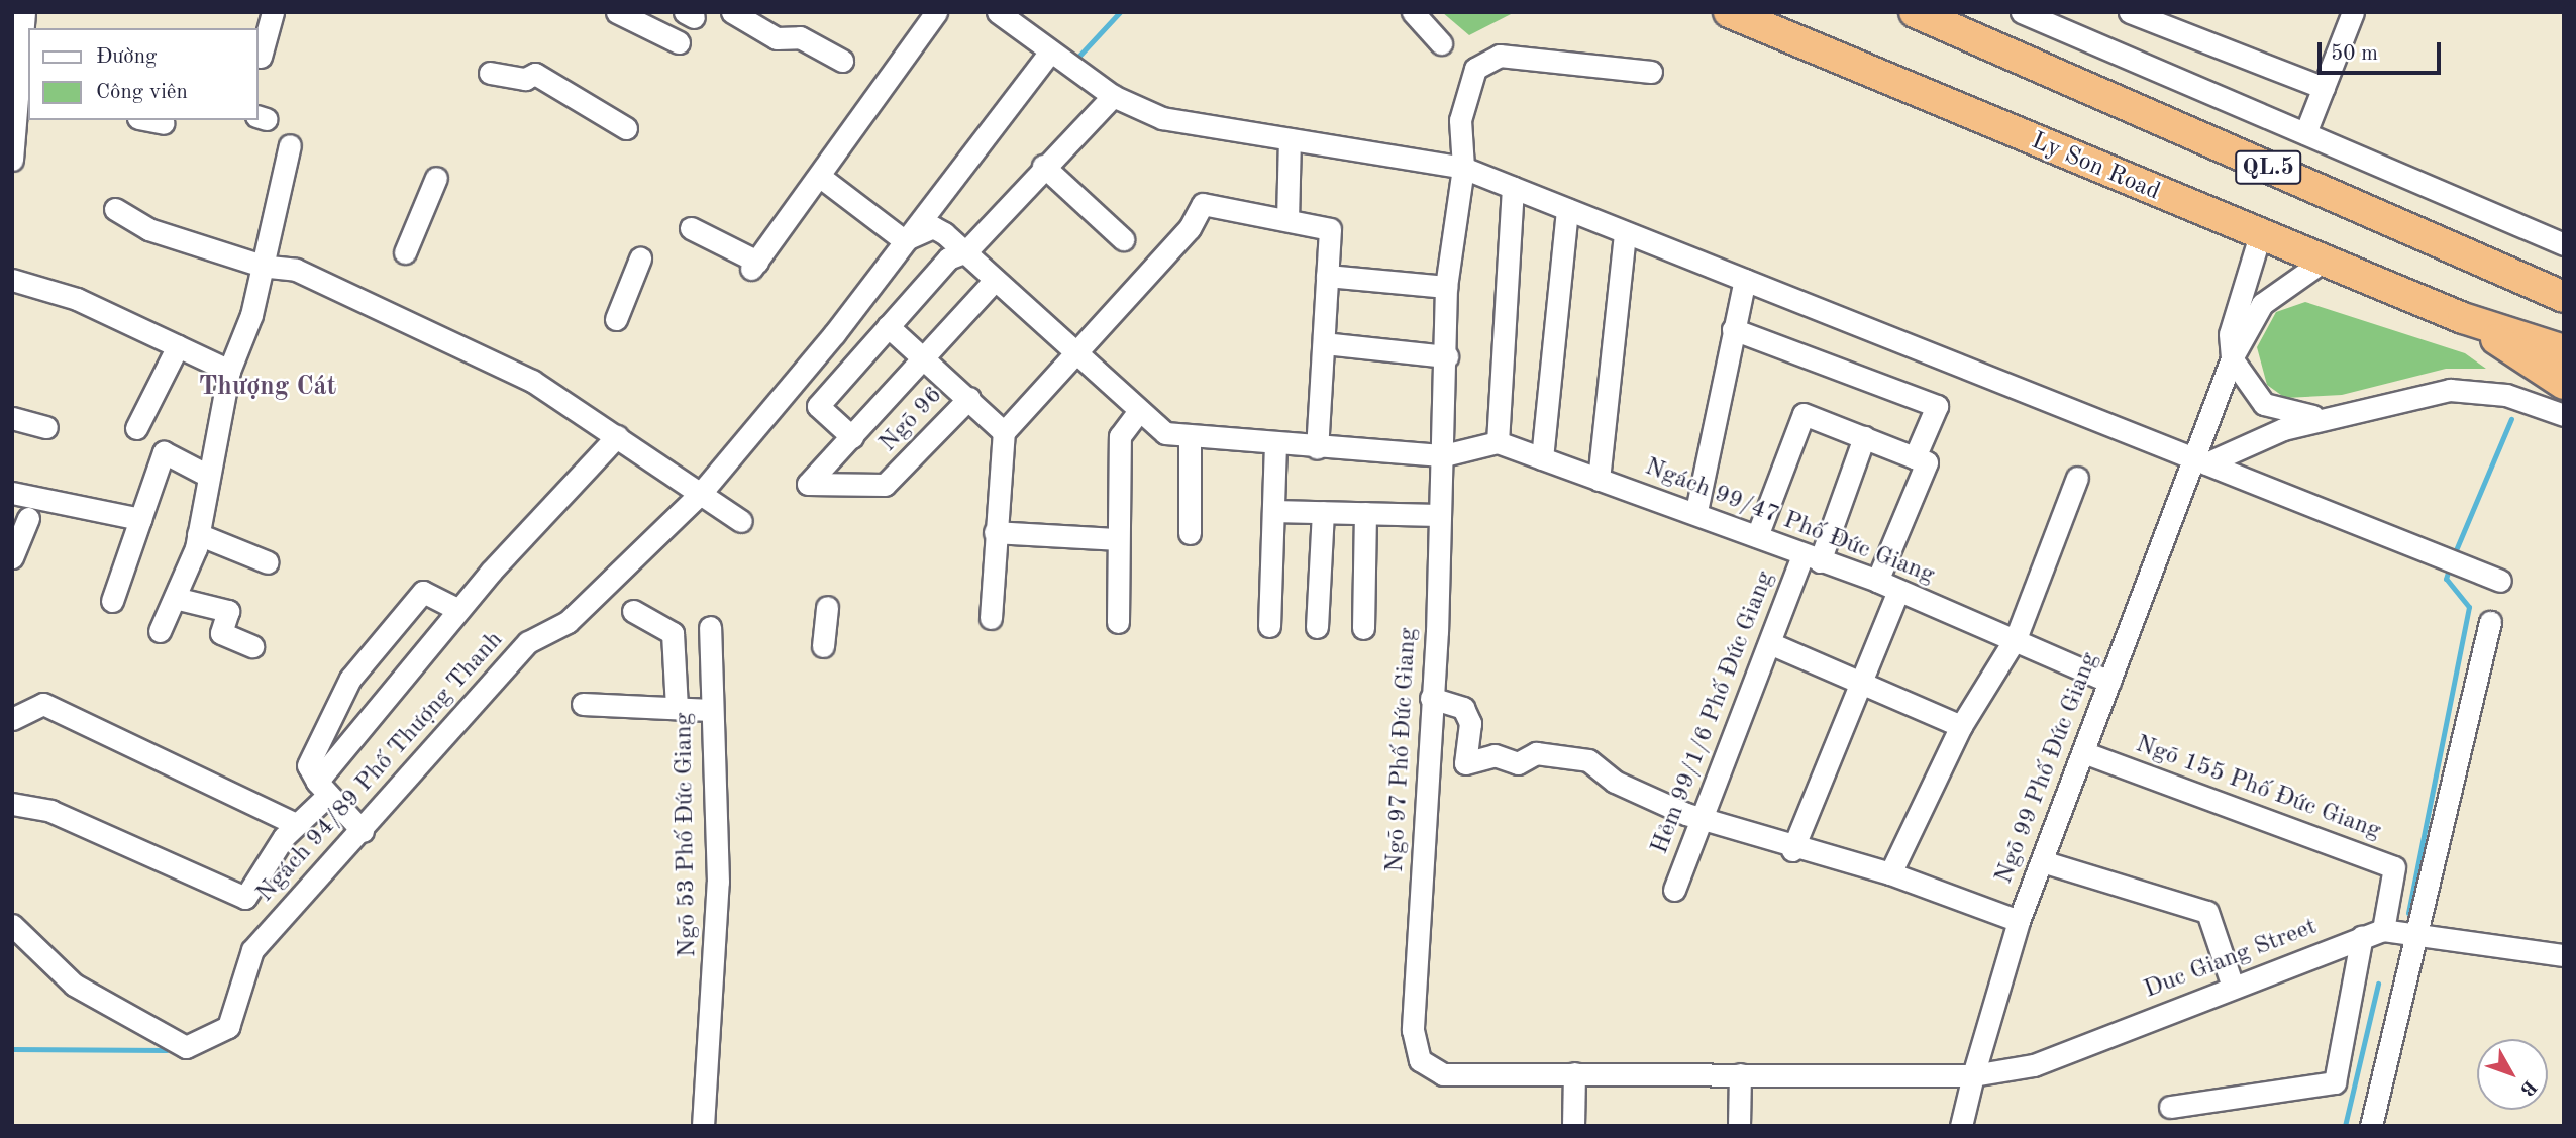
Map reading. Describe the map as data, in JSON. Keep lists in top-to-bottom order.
{
  "streets": {
    "highway": ["Ly Son Road", "QL.5"],
    "street": [
      "Ngõ 96",
      "Ngách 99/47 Phố Đức Giang",
      "Hẻm 99/1/6 Phố Đức Giang",
      "Ngõ 97 Phố Đức Giang",
      "Ngách 94/89 Phố Thượng Thanh",
      "Ngõ 99 Phố Đức Giang",
      "Ngõ 155 Phố Đức Giang",
      "Ngõ 53 Phố Đức Giang",
      "Duc Giang Street"
    ]
  },
  "crossings": [
    ["Ngách 99/47 Phố Đức Giang", "Hẻm 99/1/6 Phố Đức Giang"],
    ["Ngách 99/47 Phố Đức Giang", "Ngõ 99 Phố Đức Giang"],
    ["Ngõ 97 Phố Đức Giang", "Ngõ 99 Phố Đức Giang"],
    ["Ngõ 97 Phố Đức Giang", "Duc Giang Street"],
    ["Ngõ 99 Phố Đức Giang", "Ngõ 155 Phố Đức Giang"],
    ["Ngõ 99 Phố Đức Giang", "Duc Giang Street"],
    ["Ngõ 155 Phố Đức Giang", "Duc Giang Street"]
  ],
  "districts": ["Thượng Cát"],
  "legend": ["Đường", "Công viên"],
  "scale_bar": "50 m",
  "north": "bottom right"
}
